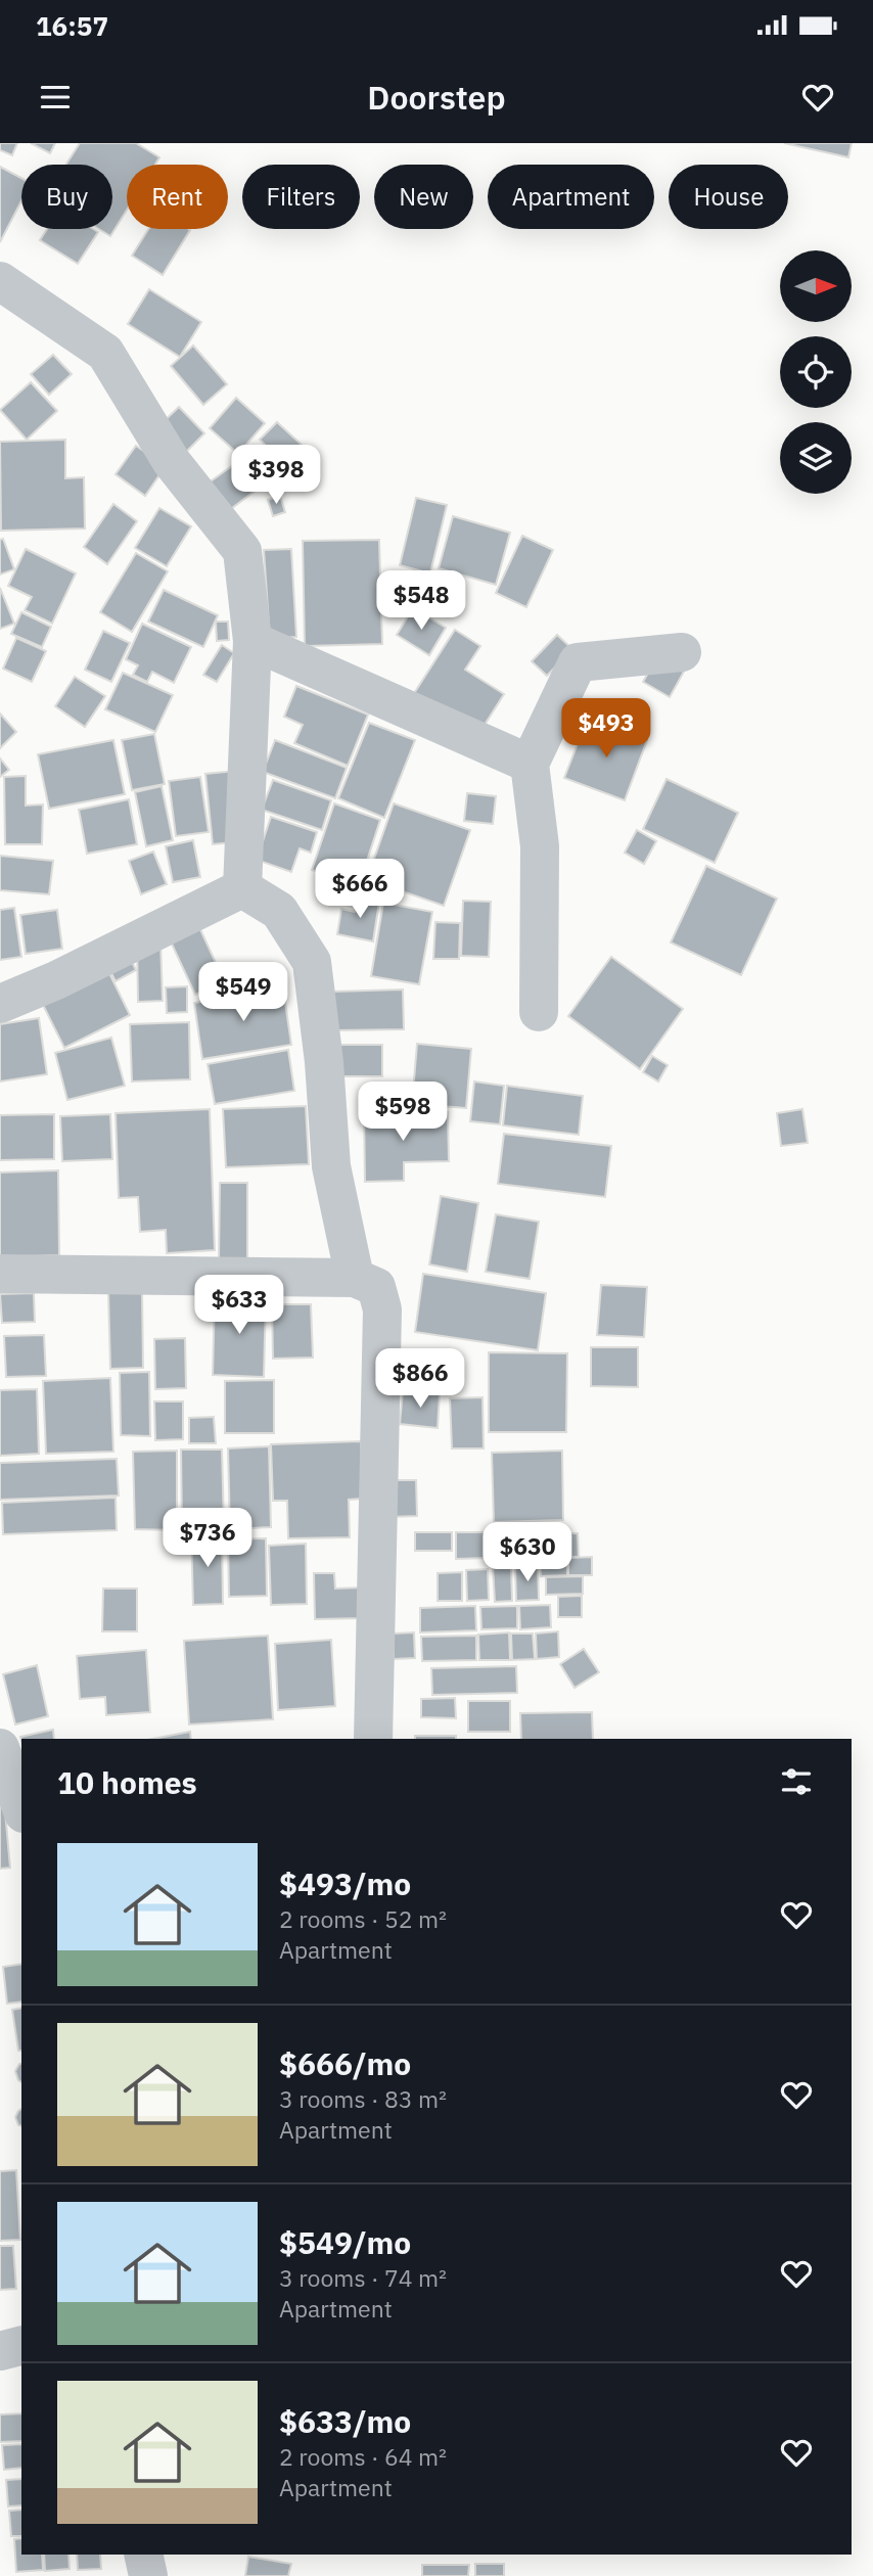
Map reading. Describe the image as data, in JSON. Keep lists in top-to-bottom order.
{
  "north": "right",
  "page": {
    "status": "16:57",
    "header": "Doorstep",
    "chip": [
      "Buy",
      "Rent",
      "Filters",
      "New",
      "Apartment",
      "House"
    ],
    "price": [
      "$398",
      "$548",
      "$493",
      "$666",
      "$549",
      "$598",
      "$633",
      "$866",
      "$736",
      "$630"
    ],
    "heading": "10 homes",
    "list": [
      {
        "name": "$493/mo",
        "note": "2 rooms · 52 m² · Apartment"
      },
      {
        "name": "$666/mo",
        "note": "3 rooms · 83 m² · Apartment"
      },
      {
        "name": "$549/mo",
        "note": "3 rooms · 74 m² · Apartment"
      },
      {
        "name": "$633/mo",
        "note": "2 rooms · 64 m² · Apartment"
      }
    ]
  }
}
